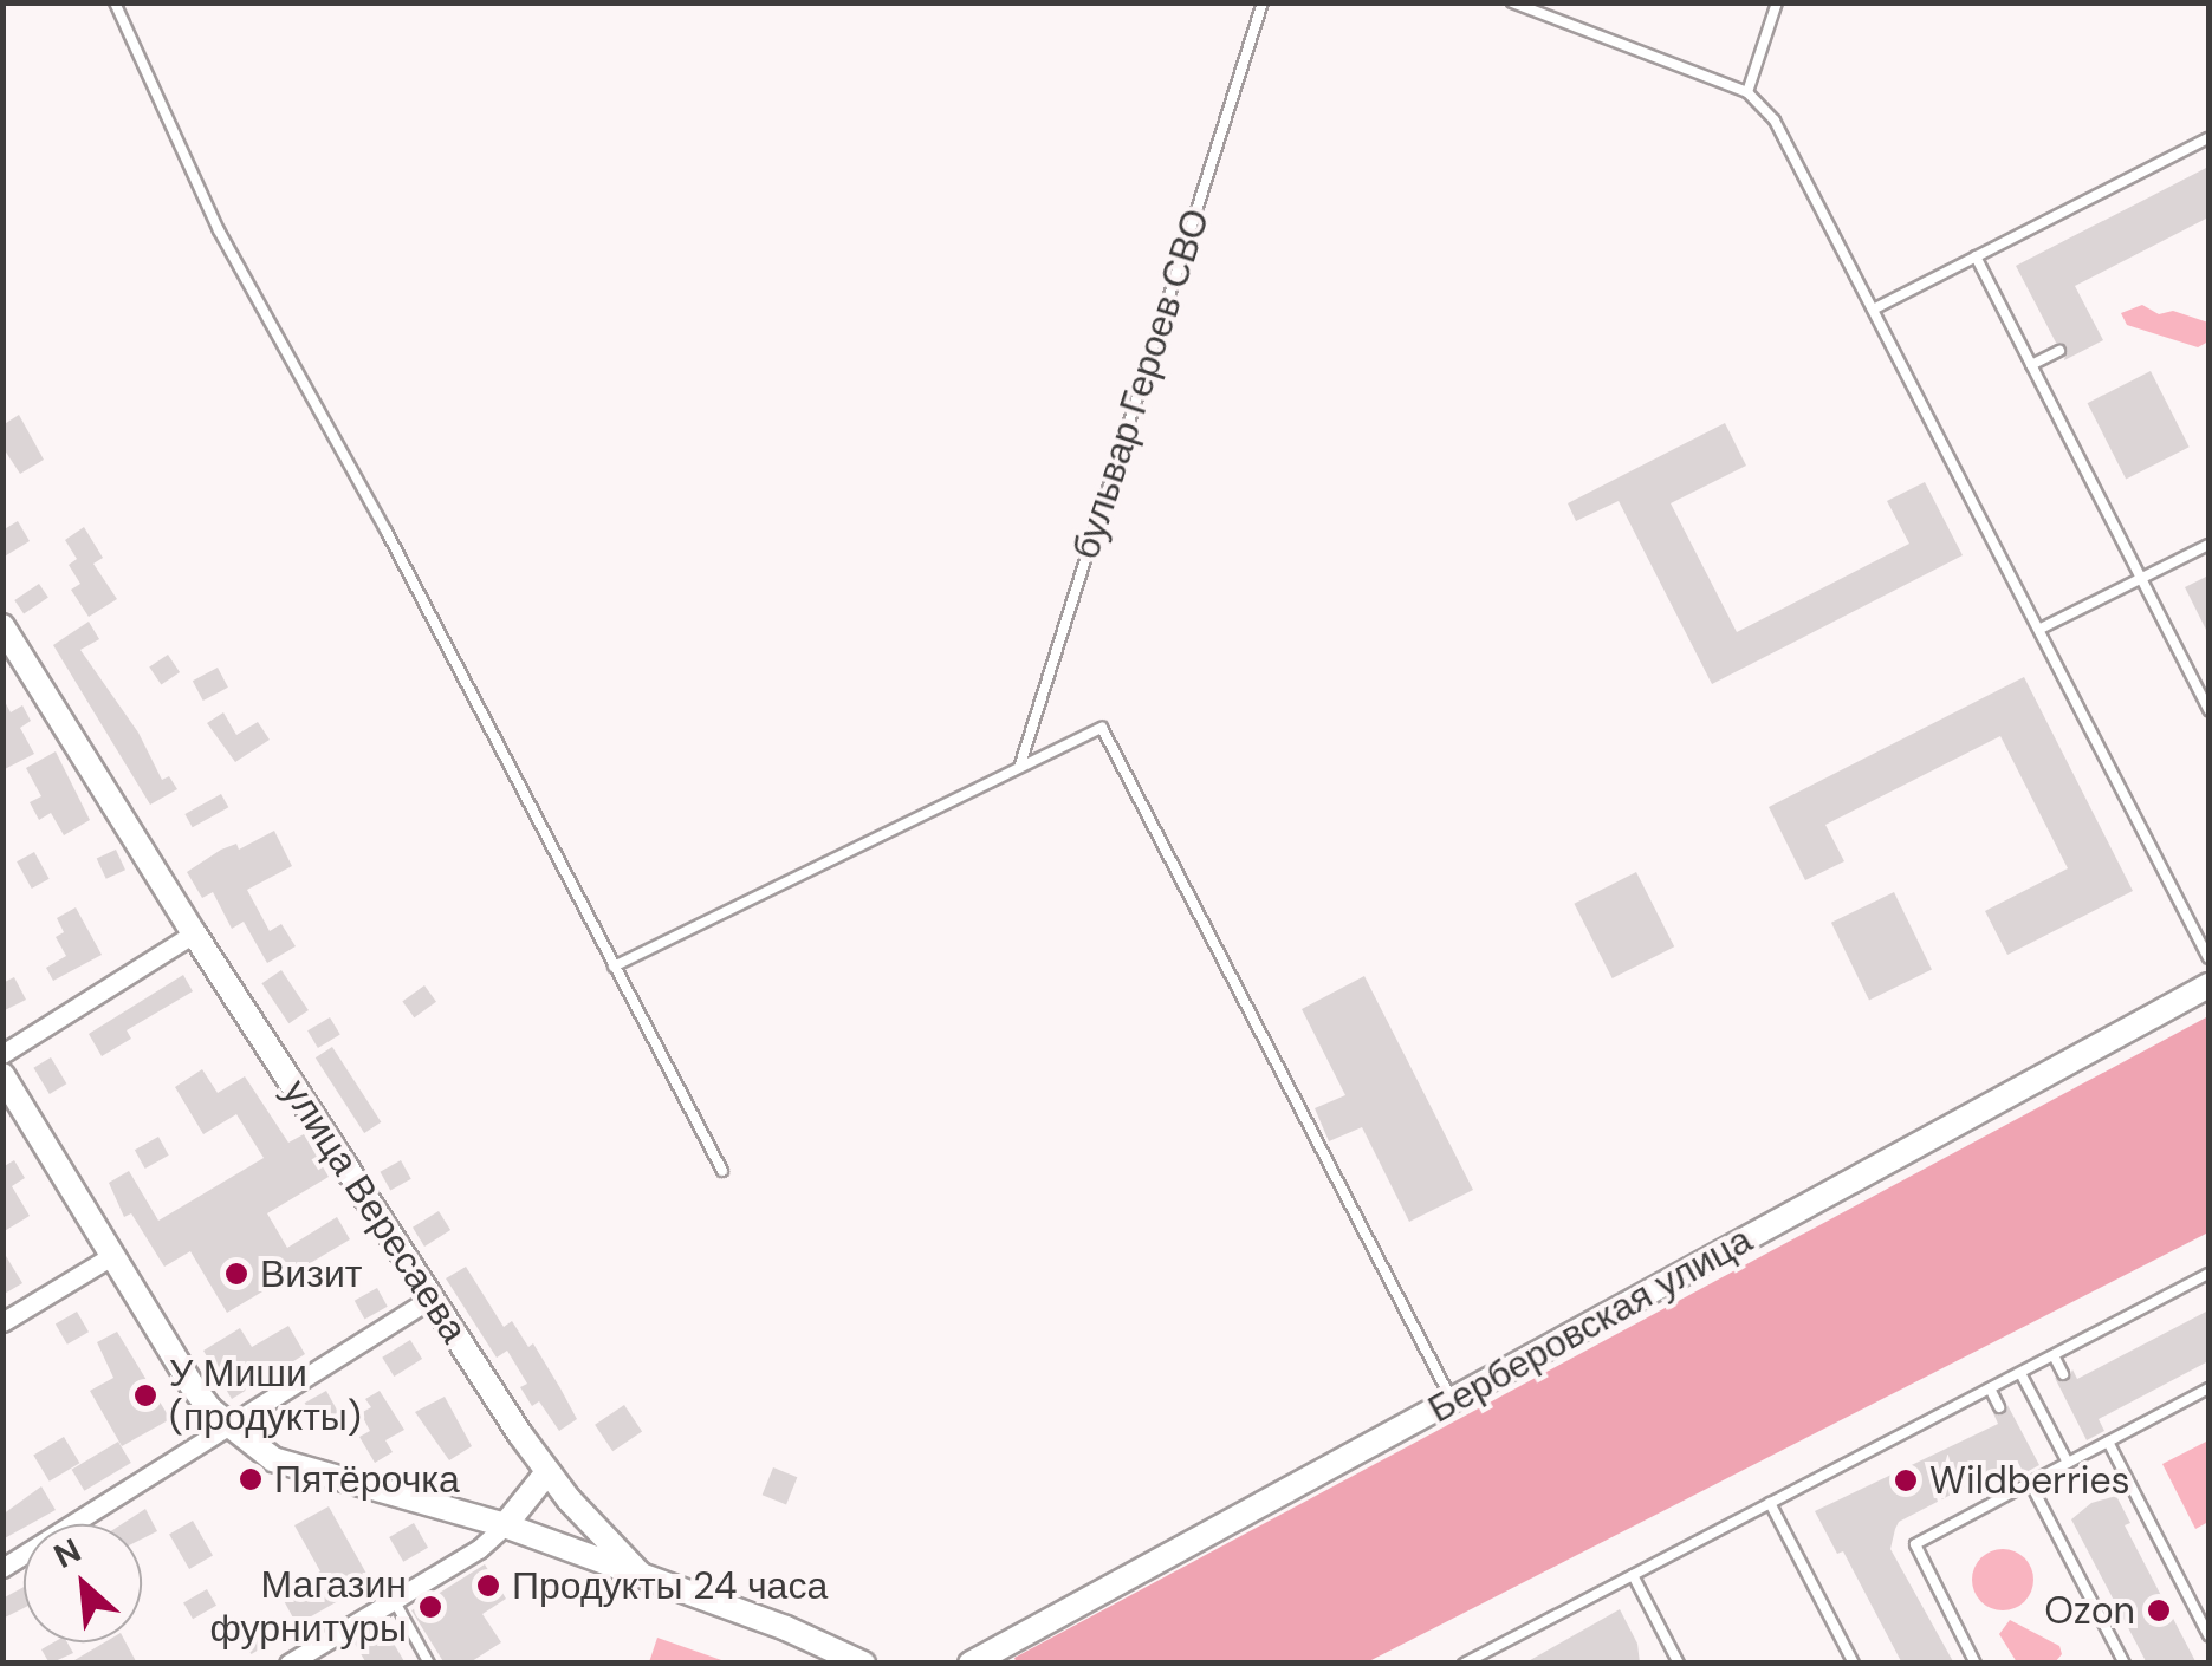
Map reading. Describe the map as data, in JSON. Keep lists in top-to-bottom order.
{
  "streets": {
    "main road": ["улица Вересаева", "Берберовская улица"],
    "lane": ["бульвар Героев СВО"]
  },
  "places": [
    "Визит",
    "У Миши (продукты)",
    "Пятёрочка",
    "Wildberries",
    "Продукты 24 часа",
    "Магазин фурнитуры",
    "Ozon"
  ],
  "north": "top left"
}
